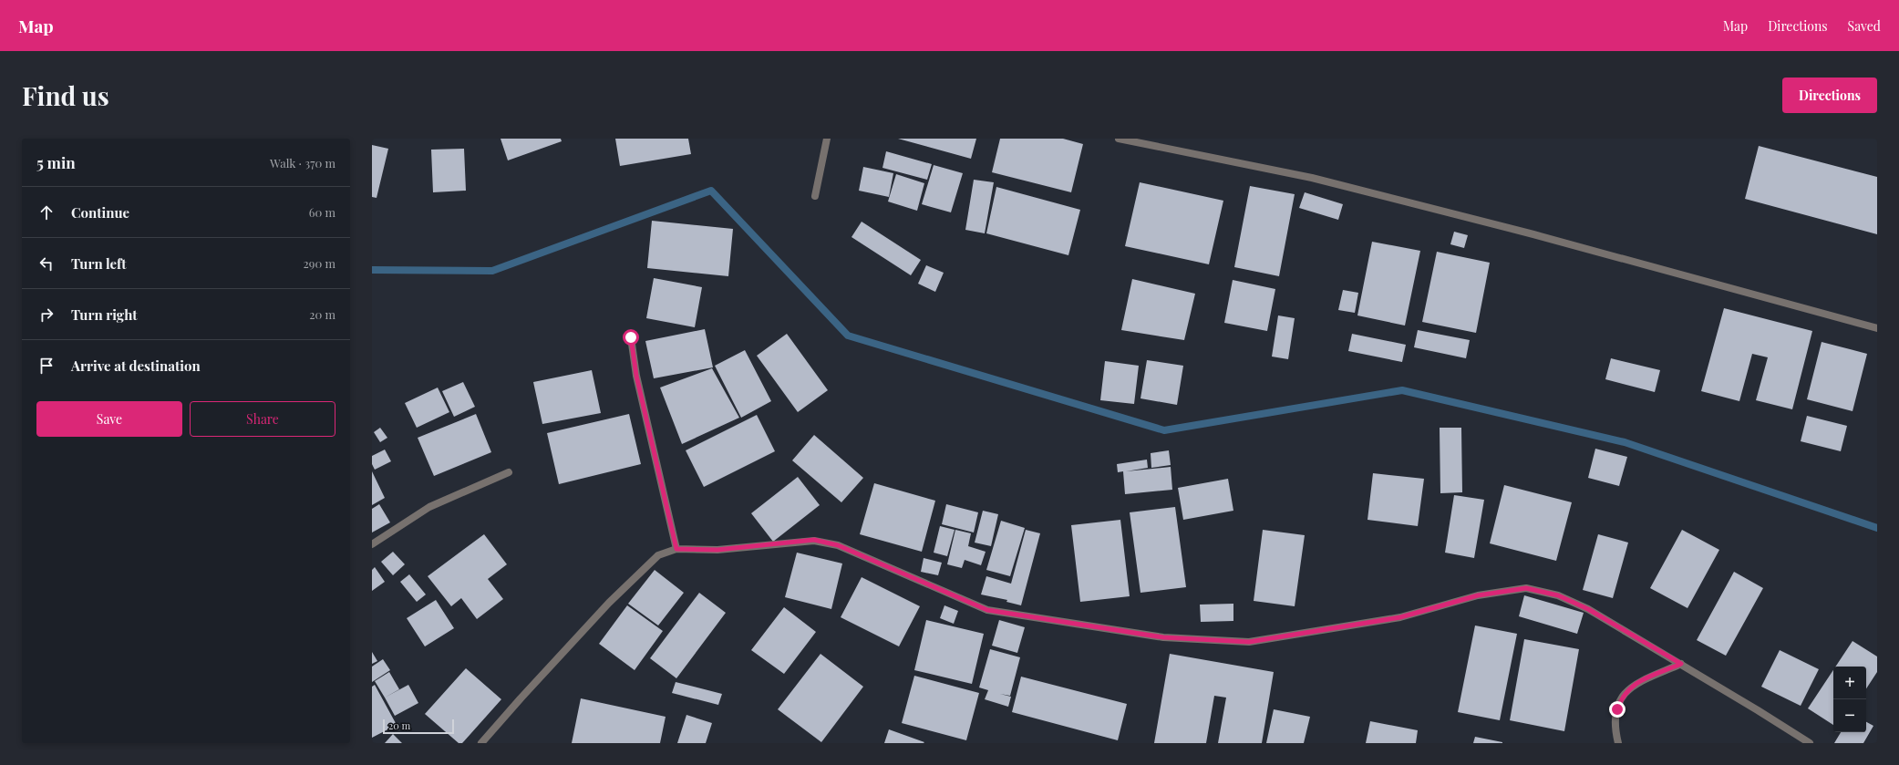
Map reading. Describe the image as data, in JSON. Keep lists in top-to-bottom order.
{
  "scale_bar": "20 m",
  "page": {
    "header": "Map",
    "nav": ["Map", "Directions", "Saved"],
    "buttons": [
      "Directions",
      ["Save", "Share"]
    ],
    "title": "Find us",
    "heading": ["5 min", "Walk · 370 m"],
    "list": [
      ["Continue", "60 m"],
      ["Turn left", "290 m"],
      ["Turn right", "20 m"],
      "Arrive at destination"
    ],
    "map_buttons": ["+", "−"],
    "scale": "20 m"
  }
}
